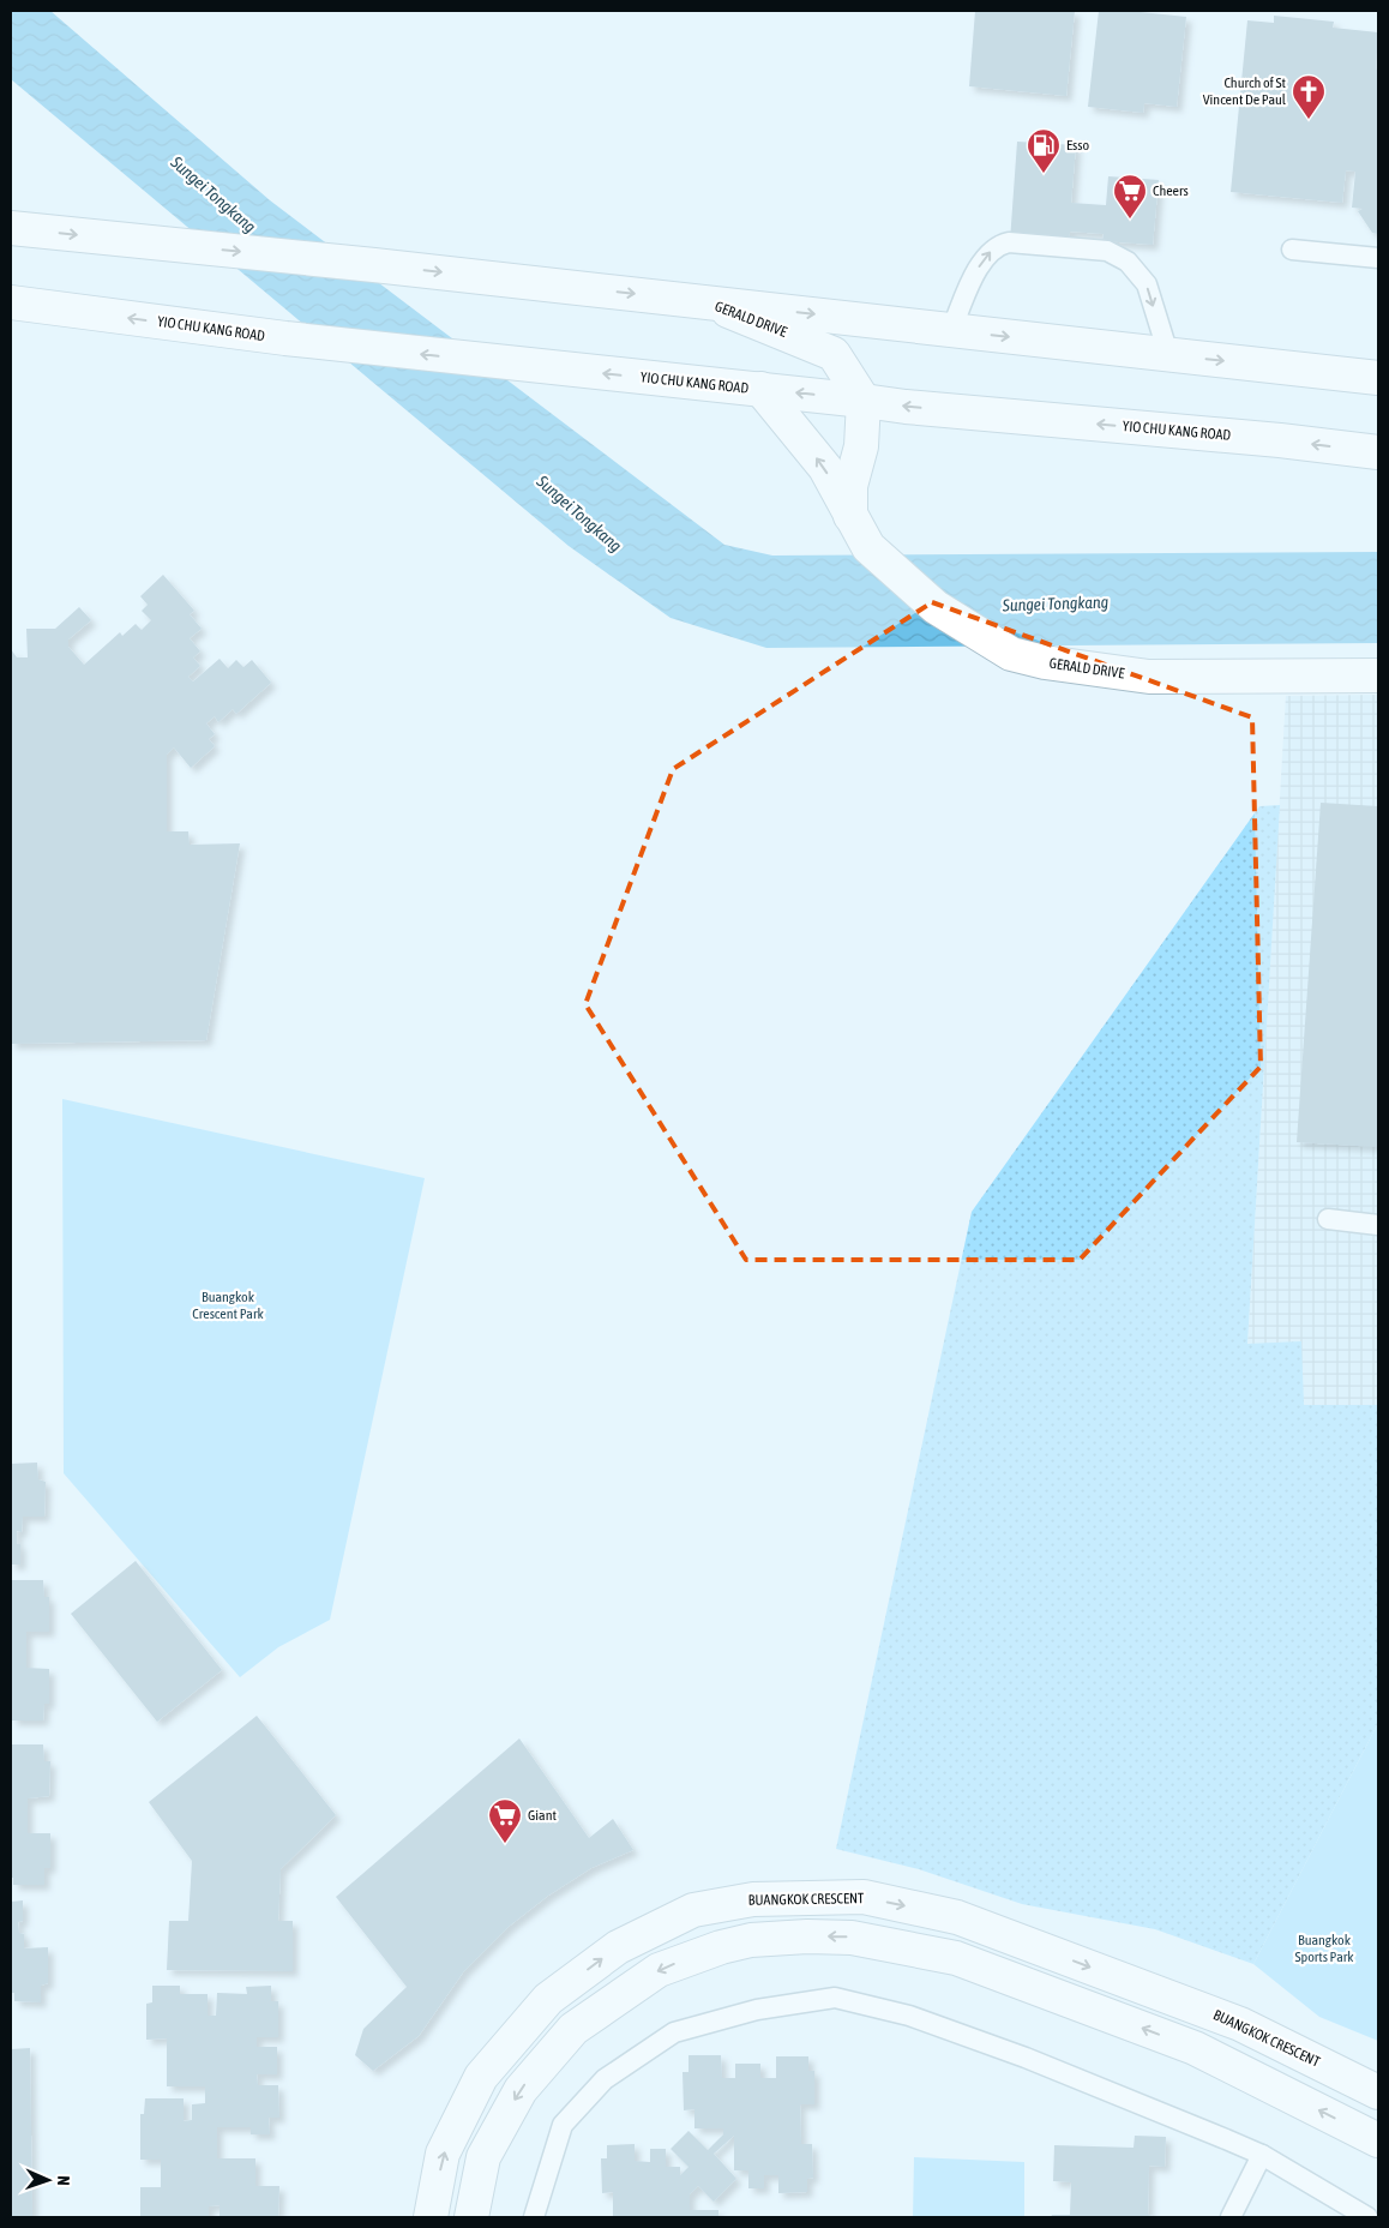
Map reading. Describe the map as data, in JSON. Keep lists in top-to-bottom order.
{
  "streets": {
    "street": ["GERALD DRIVE", "YIO CHU KANG ROAD", "BUANGKOK CRESCENT"]
  },
  "crossings": [
    ["GERALD DRIVE", "YIO CHU KANG ROAD"]
  ],
  "one_way": ["BUANGKOK CRESCENT"],
  "water": ["Sungei Tongkang"],
  "parks": ["Buangkok Crescent Park", "Buangkok Sports Park"],
  "places": {
    "church": ["Church of St Vincent De Paul"],
    "fuel station": ["Esso"],
    "supermarket": ["Cheers", "Giant"]
  },
  "north": "right"
}
